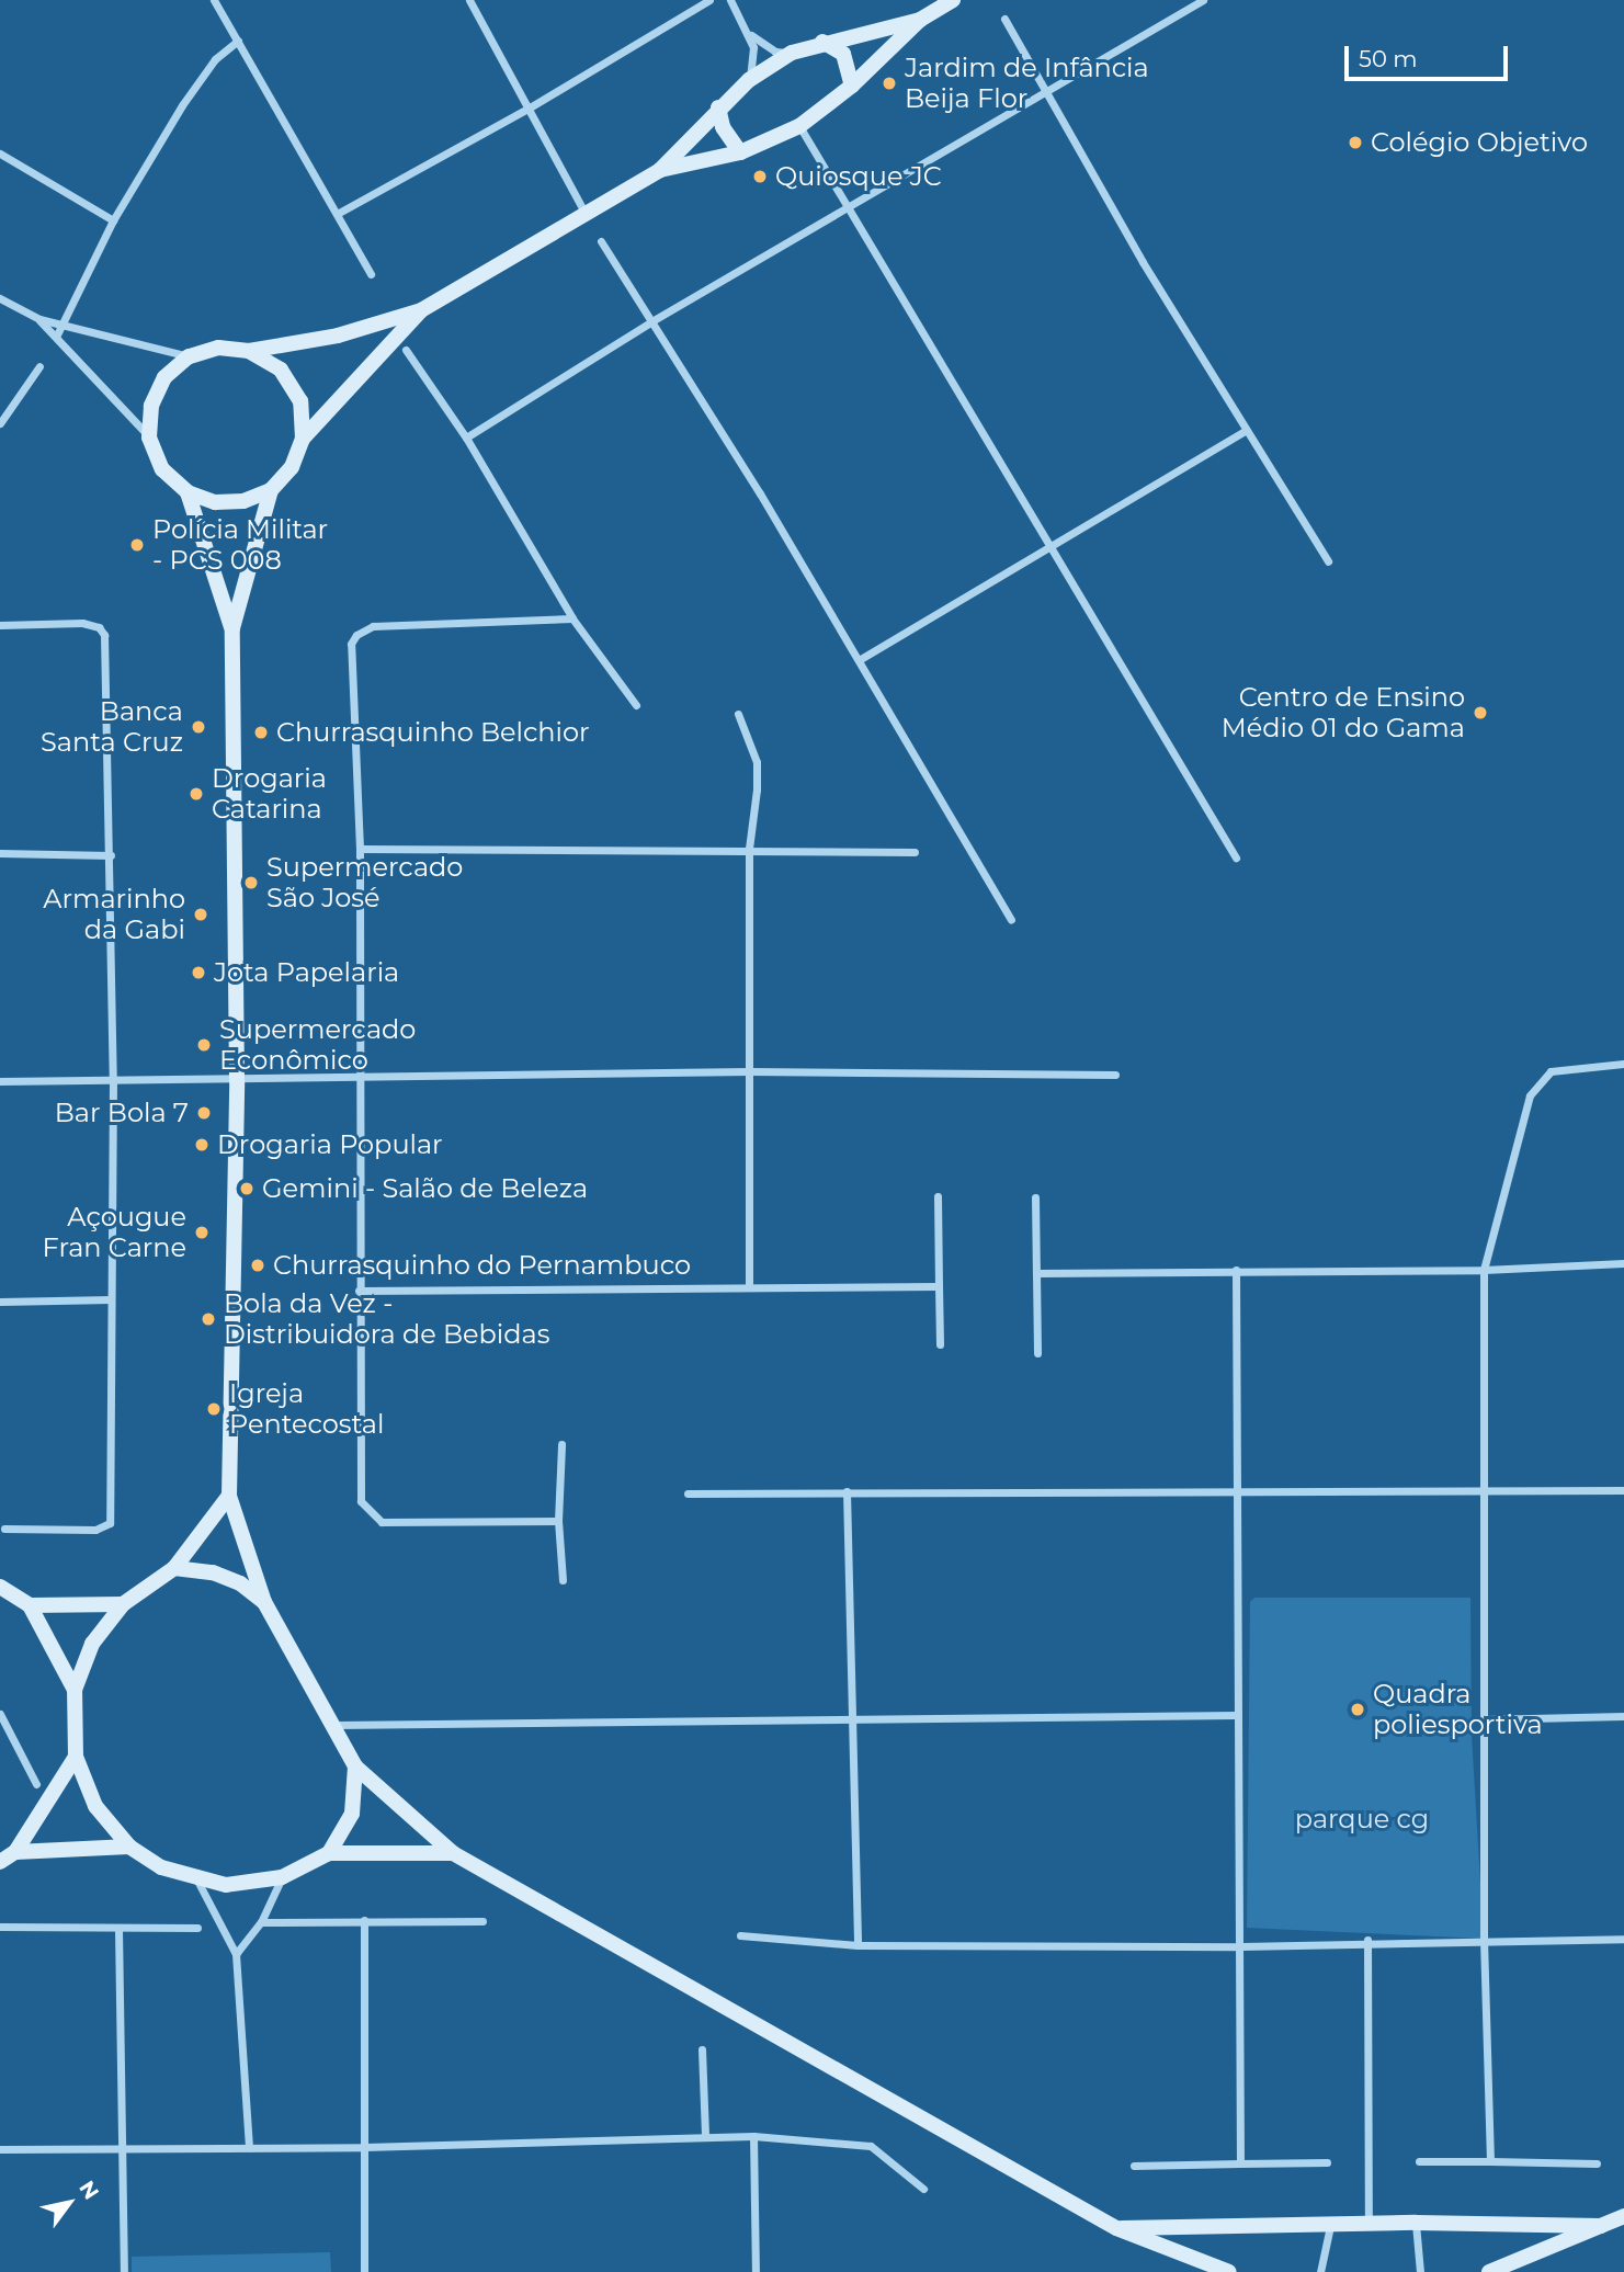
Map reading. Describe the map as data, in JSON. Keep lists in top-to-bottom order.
{
  "parks": ["parque cg"],
  "places": [
    "Jardim de Infância Beija Flor",
    "Colégio Objetivo",
    "Quiosque JC",
    "Polícia Militar - PCS 008",
    "Centro de Ensino Médio 01 do Gama",
    "Banca Santa Cruz",
    "Churrasquinho Belchior",
    "Drogaria Catarina",
    "Supermercado São José",
    "Armarinho da Gabi",
    "Jota Papelaria",
    "Supermercado Econômico",
    "Bar Bola 7",
    "Drogaria Popular",
    "Gemini - Salão de Beleza",
    "Açougue Fran Carne",
    "Churrasquinho do Pernambuco",
    "Bola da Vez - Distribuidora de Bebidas",
    "Igreja Pentecostal",
    "Quadra poliesportiva"
  ],
  "scale_bar": "50 m",
  "north": "top right"
}
